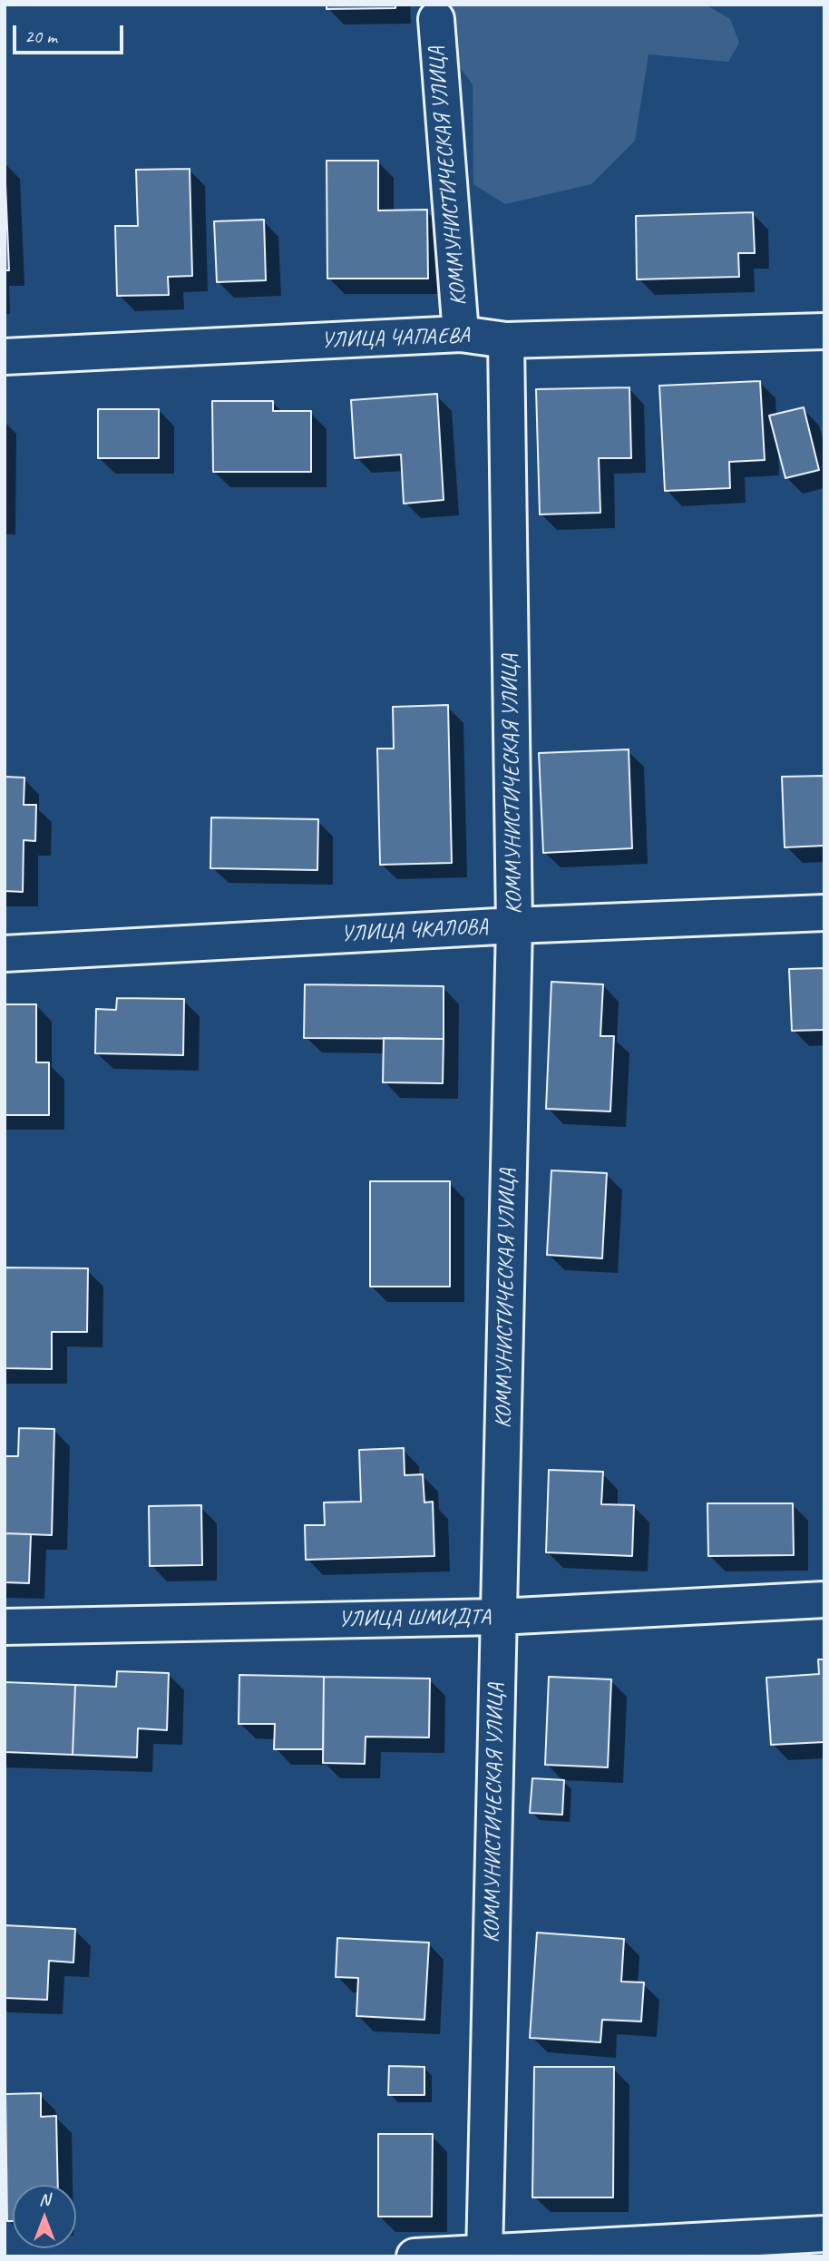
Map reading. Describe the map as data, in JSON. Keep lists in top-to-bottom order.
{
  "streets": {
    "street": [
      "КОММУНИСТИЧЕСКАЯ УЛИЦА",
      "УЛИЦА ЧАПАЕВА",
      "УЛИЦА ЧКАЛОВА",
      "УЛИЦА ШМИДТА"
    ]
  },
  "crossings": [
    ["КОММУНИСТИЧЕСКАЯ УЛИЦА", "УЛИЦА ЧАПАЕВА"],
    ["КОММУНИСТИЧЕСКАЯ УЛИЦА", "УЛИЦА ЧКАЛОВА"],
    ["КОММУНИСТИЧЕСКАЯ УЛИЦА", "УЛИЦА ШМИДТА"]
  ],
  "scale_bar": "20 m",
  "north": "top"
}
